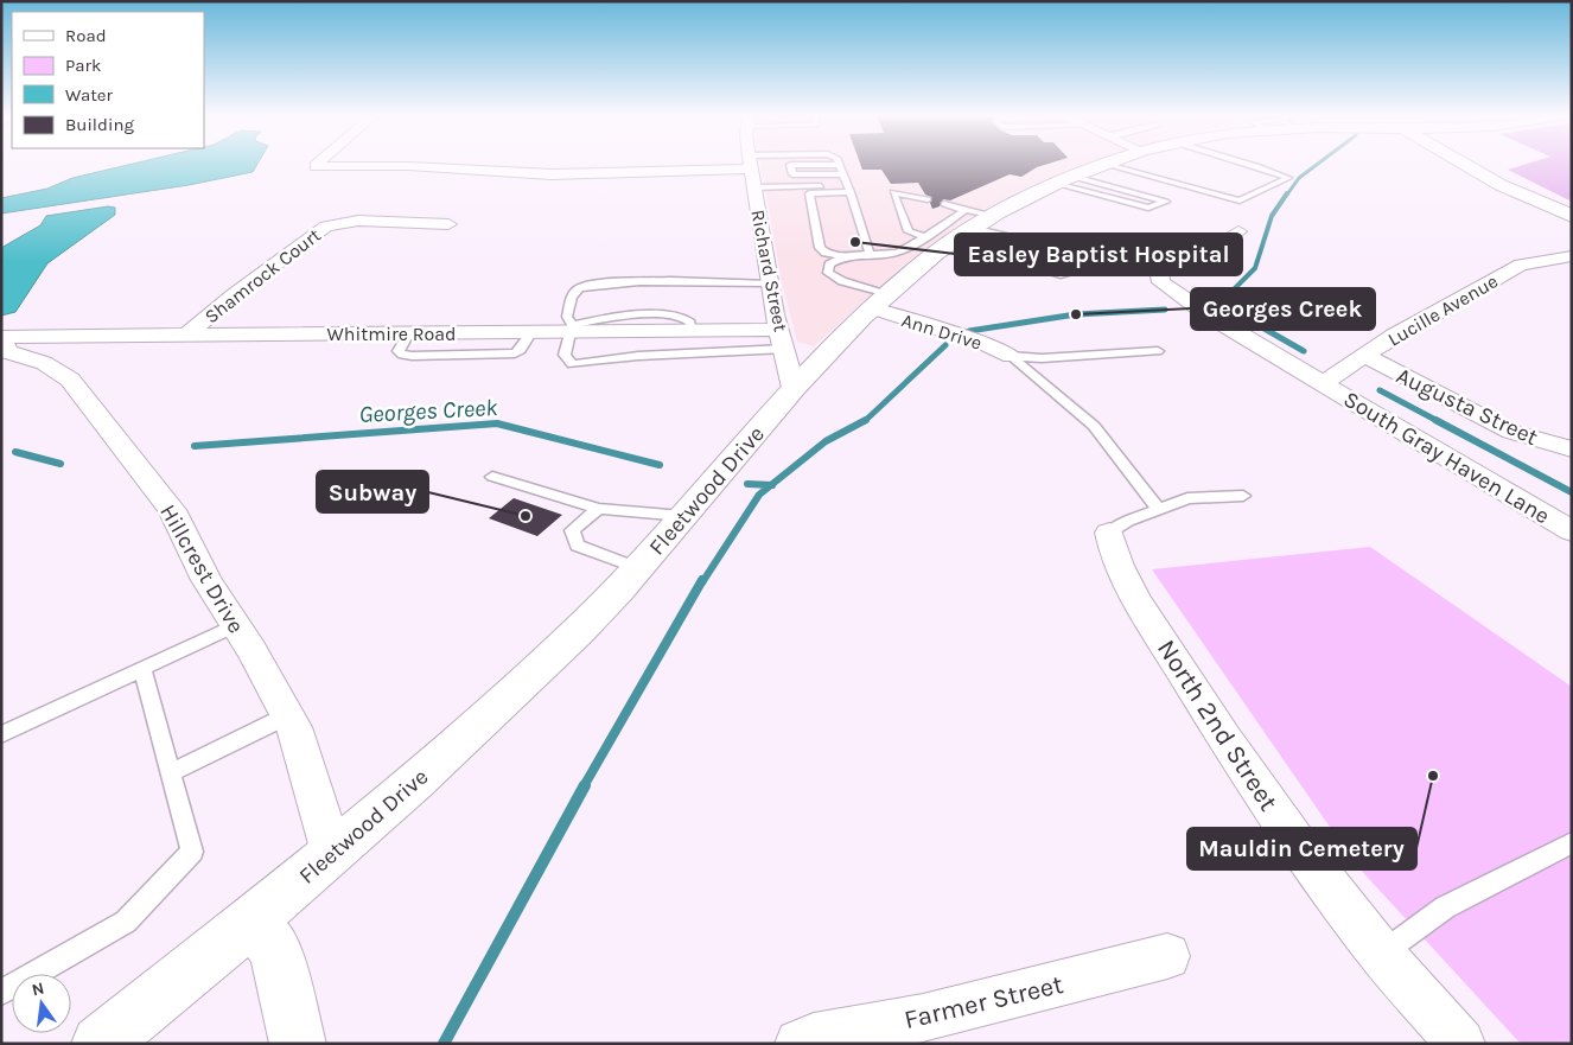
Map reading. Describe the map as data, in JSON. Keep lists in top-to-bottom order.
{
  "streets": {
    "street": [
      "Richard Street",
      "Shamrock Court",
      "Lucille Avenue",
      "Ann Drive",
      "Whitmire Road",
      "Augusta Street",
      "South Gray Haven Lane",
      "Fleetwood Drive",
      "Hillcrest Drive",
      "North 2nd Street",
      "Farmer Street"
    ]
  },
  "crossings": [
    ["Richard Street", "Whitmire Road"],
    ["Richard Street", "Fleetwood Drive"],
    ["Shamrock Court", "Whitmire Road"],
    ["Lucille Avenue", "Augusta Street"],
    ["Lucille Avenue", "South Gray Haven Lane"],
    ["Ann Drive", "Fleetwood Drive"],
    ["Whitmire Road", "Hillcrest Drive"],
    ["Fleetwood Drive", "Hillcrest Drive"]
  ],
  "water": ["Georges Creek"],
  "places": [
    "Easley Baptist Hospital",
    "Georges Creek",
    "Subway",
    "Mauldin Cemetery"
  ],
  "legend": [
    "Road",
    "Park",
    "Water",
    "Building"
  ],
  "north": "top"
}
